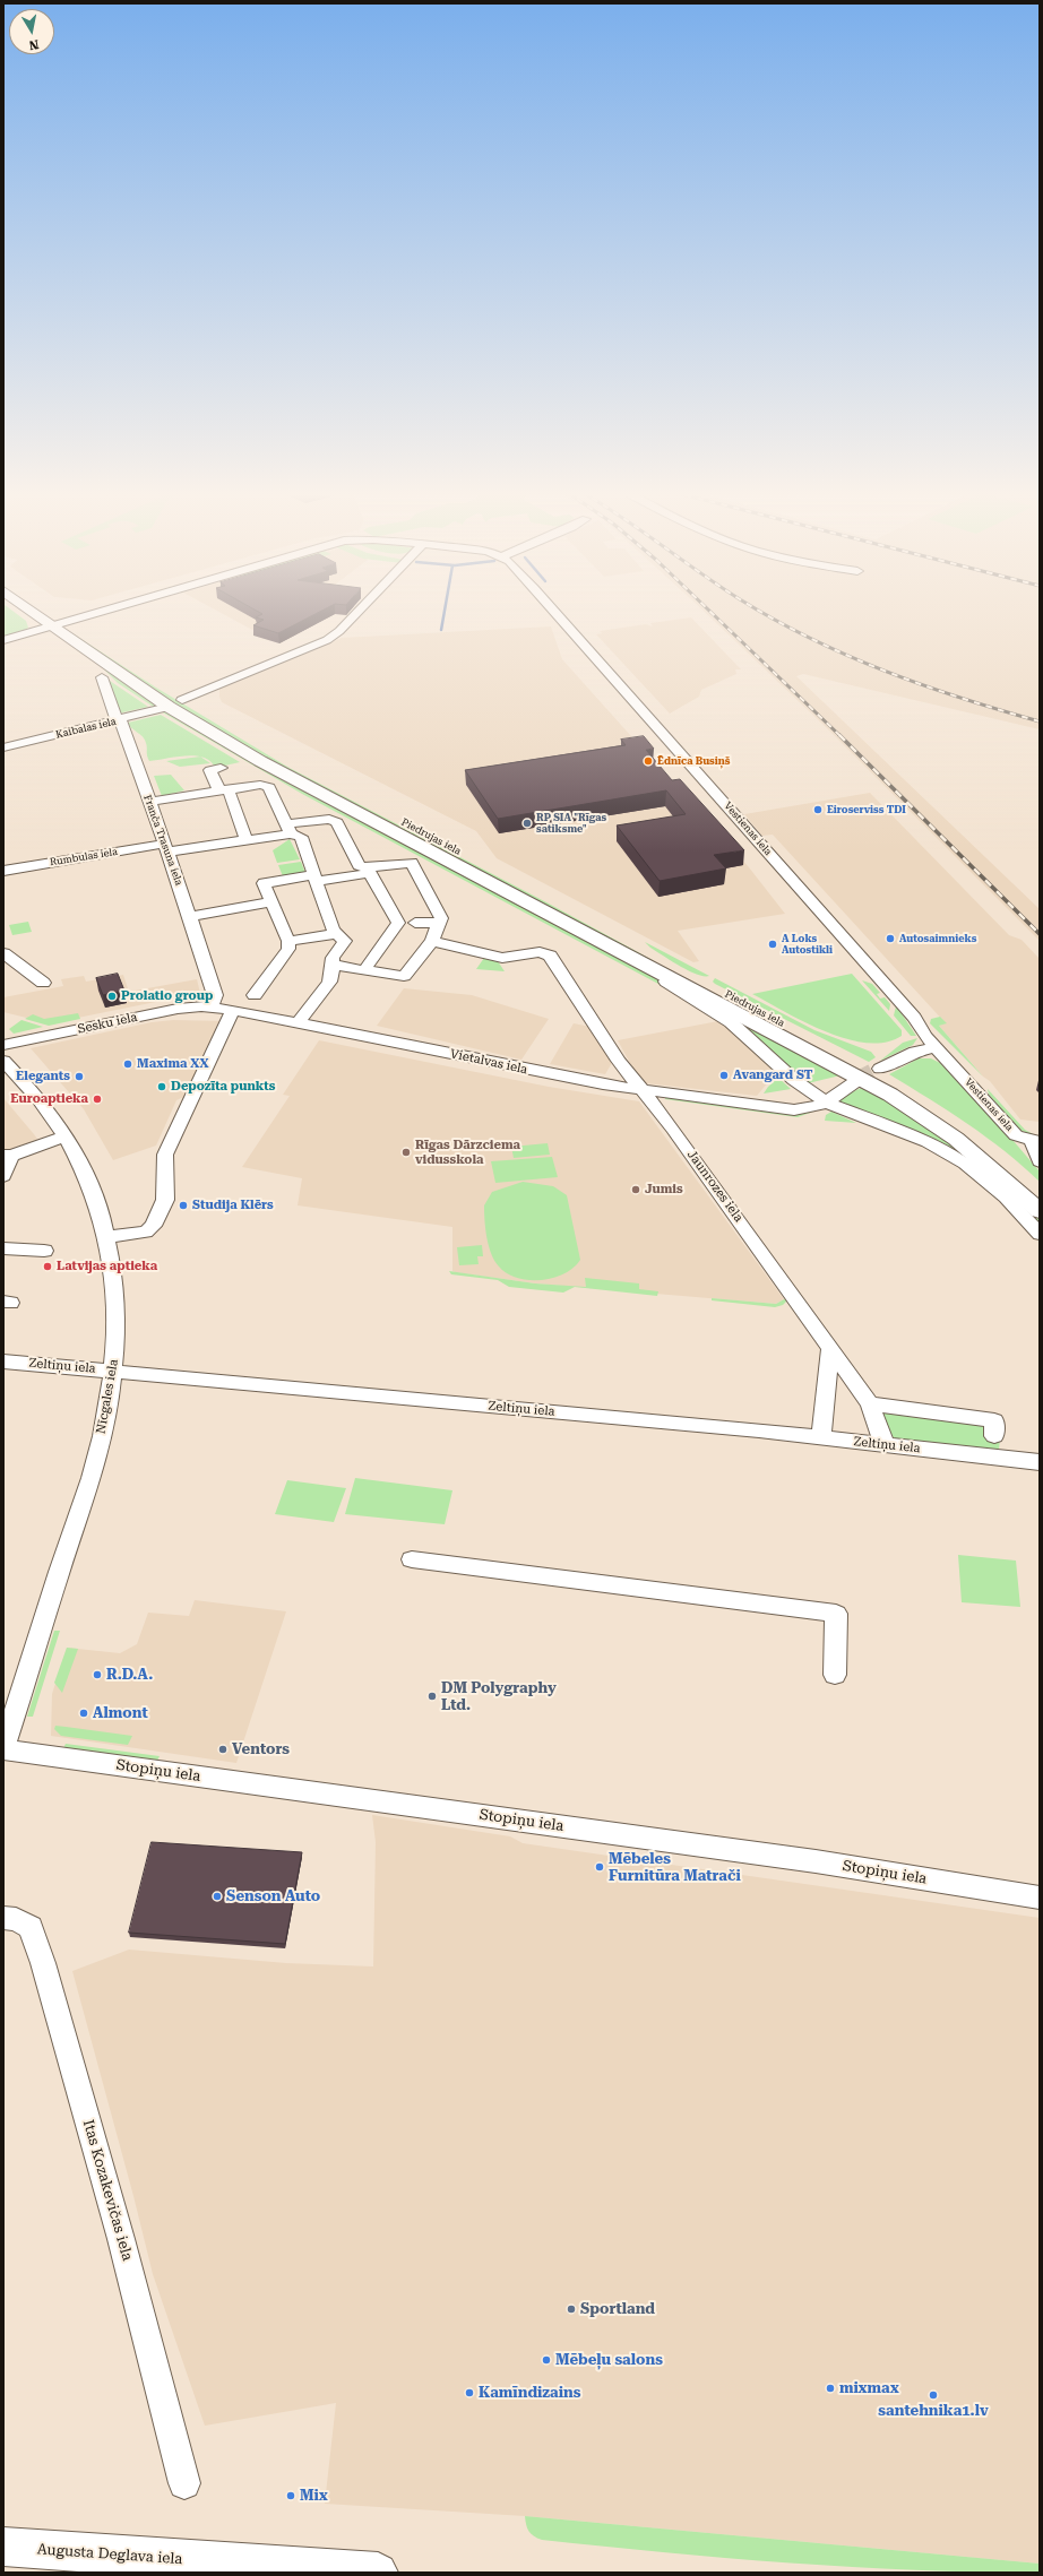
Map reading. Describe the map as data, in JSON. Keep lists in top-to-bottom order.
{
  "streets": {
    "main road": ["Piedrujas iela", "Augusta Deglava iela"],
    "street": [
      "Kaibalas iela",
      "Vestienas iela",
      "Franča Trasuna iela",
      "Rumbulas iela",
      "Sesku iela",
      "Vietalvas iela",
      "Jaunrozes iela",
      "Zeltiņu iela",
      "Nīcgales iela",
      "Stopiņu iela",
      "Itas Kozakevičas iela"
    ]
  },
  "crossings": [
    ["Kaibalas iela", "Piedrujas iela"],
    ["Kaibalas iela", "Franča Trasuna iela"],
    ["Vestienas iela", "Piedrujas iela"],
    ["Franča Trasuna iela", "Rumbulas iela"],
    ["Franča Trasuna iela", "Sesku iela"],
    ["Franča Trasuna iela", "Vietalvas iela"],
    ["Sesku iela", "Vietalvas iela"],
    ["Vietalvas iela", "Jaunrozes iela"],
    ["Jaunrozes iela", "Zeltiņu iela"],
    ["Zeltiņu iela", "Nīcgales iela"],
    ["Nīcgales iela", "Stopiņu iela"]
  ],
  "places": [
    "Ēdnīca Busiņš",
    "Eiroserviss TDI",
    "RP SIA \"Rīgas satiksme\"",
    "Autosaimnieks",
    "A Loks Autostikli",
    "Prolatio group",
    "Maxima XX",
    "Avangard ST",
    "Elegants",
    "Depozīta punkts",
    "Euroaptieka",
    "Rīgas Dārzciema vidusskola",
    "Jumis",
    "Studija Klērs",
    "Latvijas aptieka",
    "R.D.A.",
    "DM Polygraphy Ltd.",
    "Almont",
    "Ventors",
    "Mēbeles Furnitūra Matrači",
    "Senson Auto",
    "Sportland",
    "Mēbeļu salons",
    "mixmax",
    "Kamīndizains",
    "santehnika1.lv",
    "Mix"
  ],
  "north": "bottom"
}
